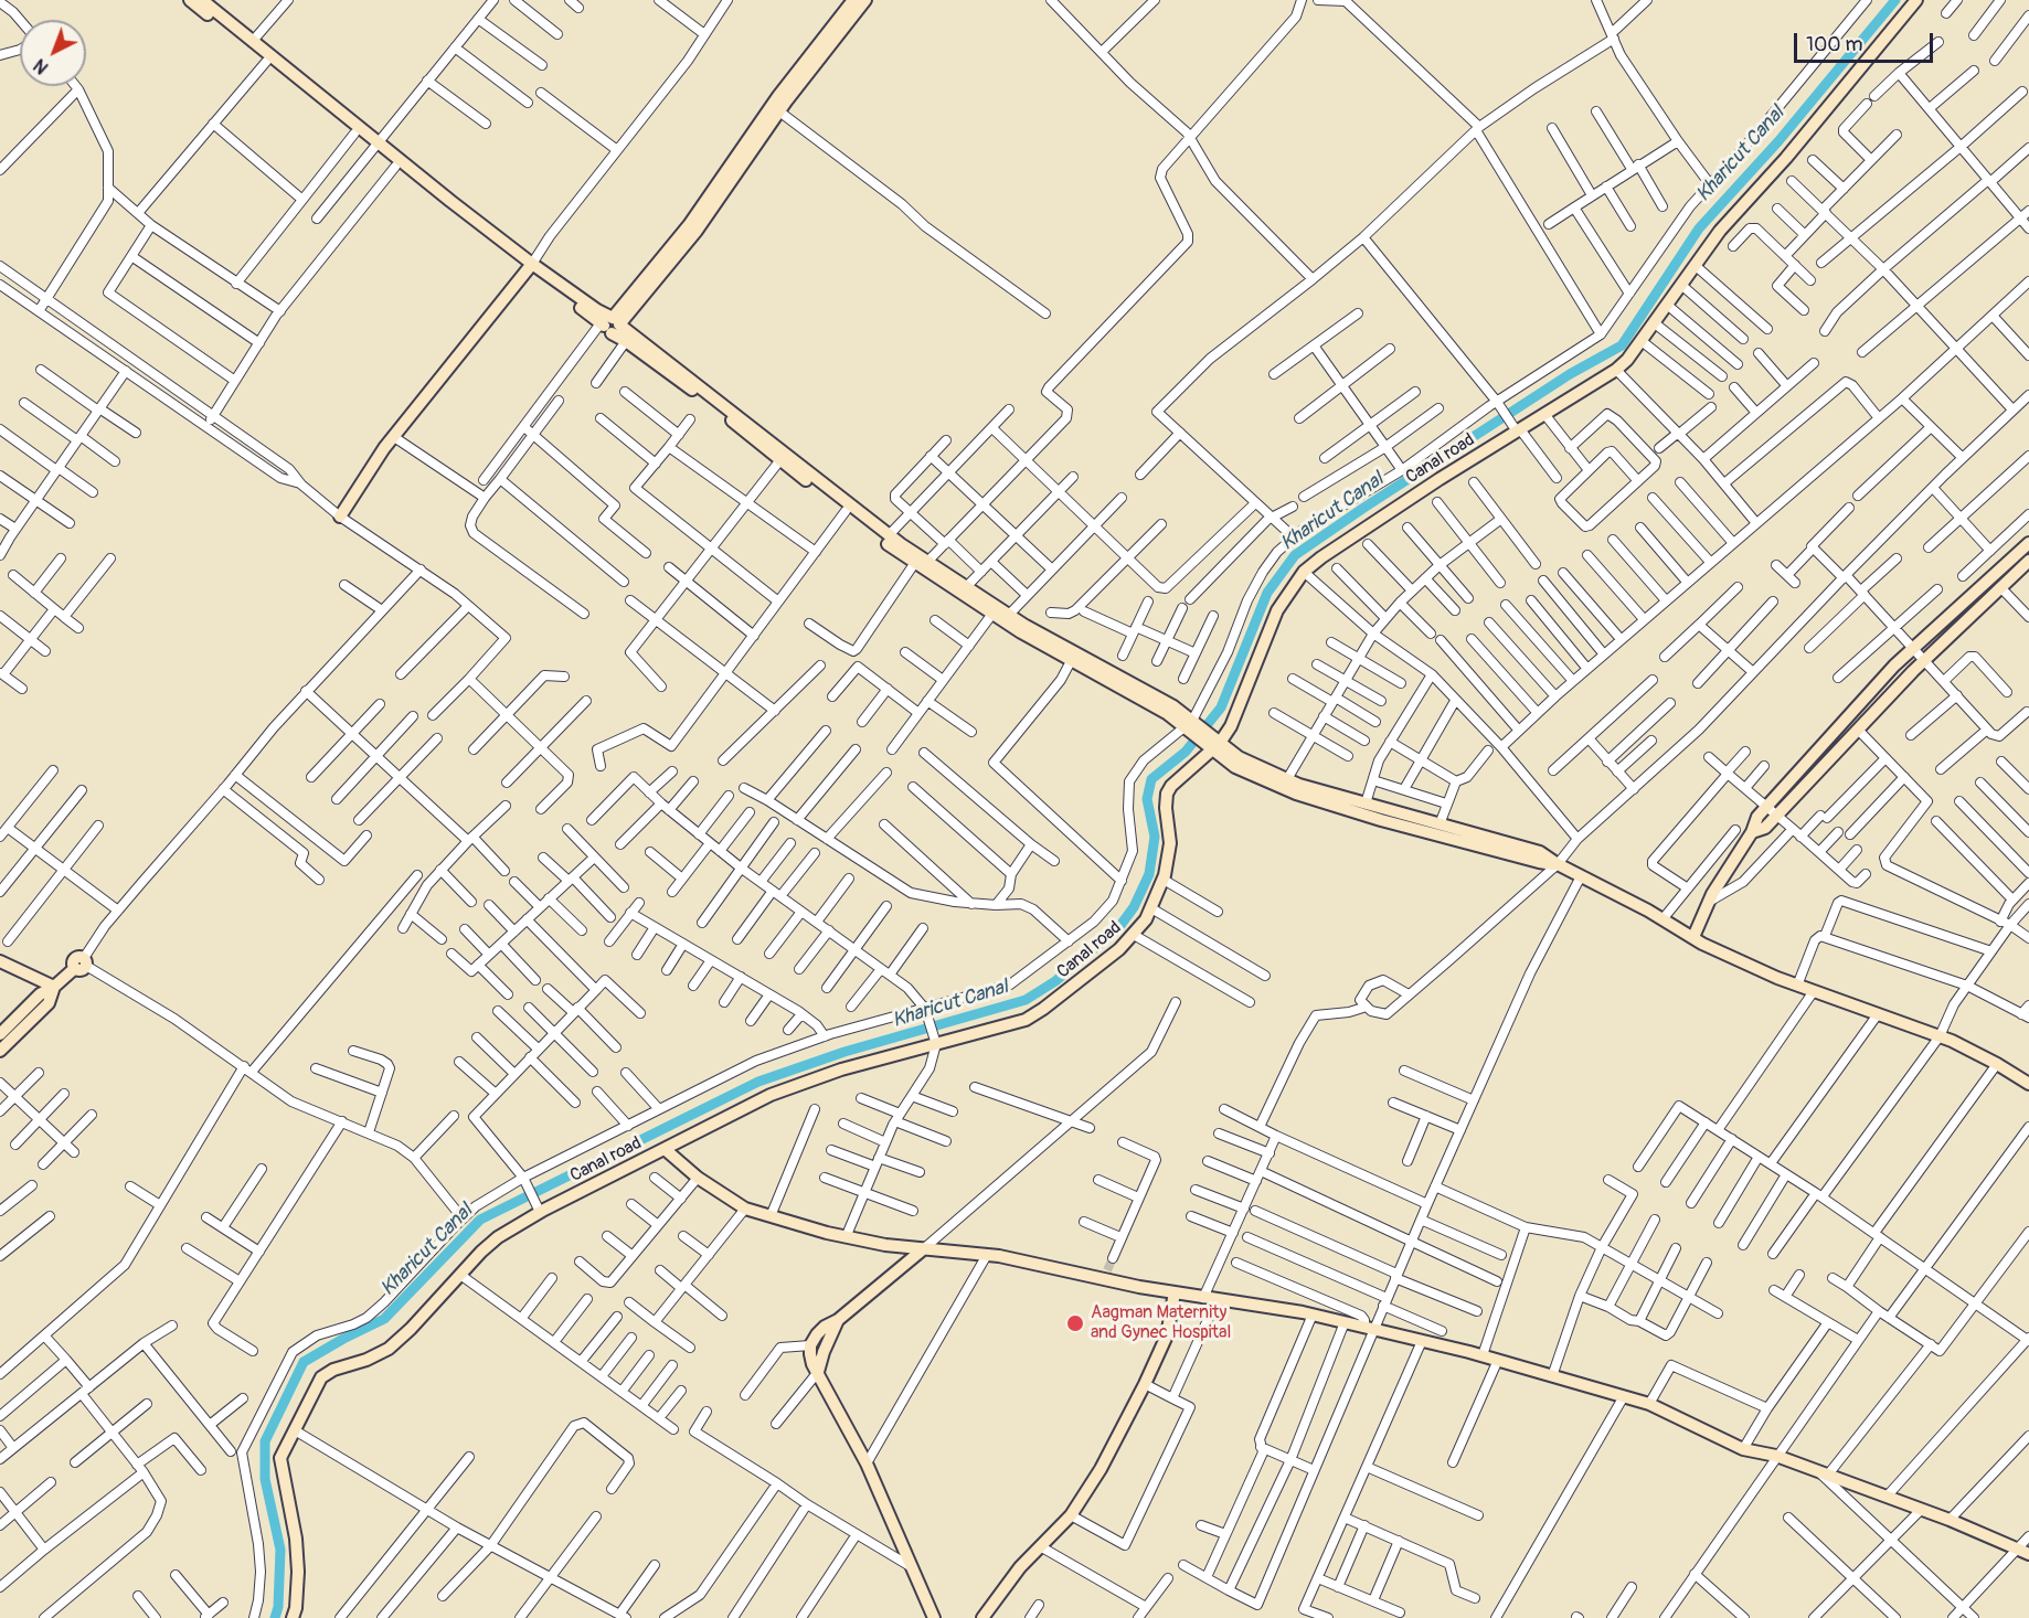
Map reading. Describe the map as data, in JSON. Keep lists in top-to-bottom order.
{
  "streets": {
    "street": ["Canal road"]
  },
  "water": ["Kharicut Canal"],
  "places": ["Aagman Maternity and Gynec Hospital"],
  "scale_bar": "100 m",
  "north": "bottom left"
}
